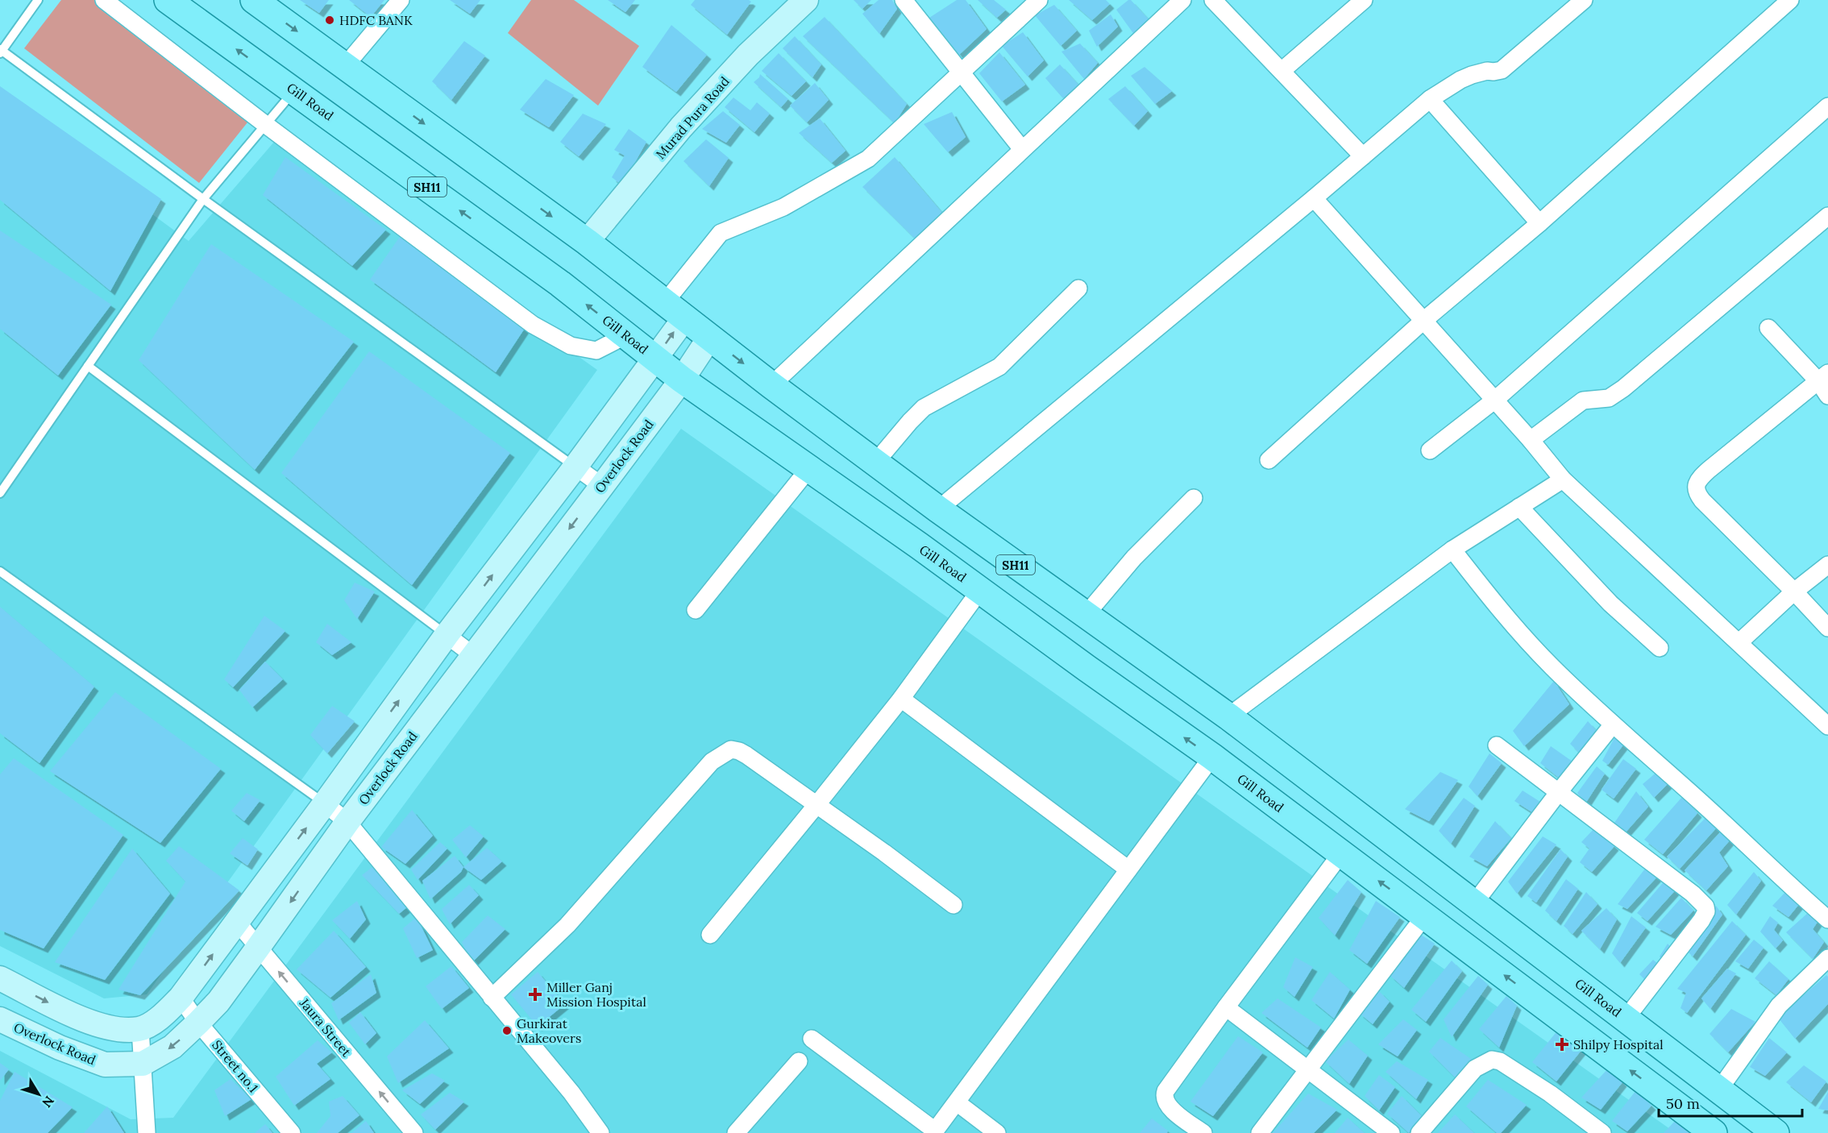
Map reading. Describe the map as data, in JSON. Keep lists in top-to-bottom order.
{
  "streets": {
    "main road": ["Gill Road", "SH11"],
    "street": [
      "Murad Pura Road",
      "Overlock Road",
      "Jaura Street",
      "Street no.1"
    ]
  },
  "crossings": [
    ["Gill Road", "Murad Pura Road"],
    ["Gill Road", "Overlock Road"],
    ["Overlock Road", "Jaura Street"],
    ["Overlock Road", "Street no.1"]
  ],
  "places": {
    "other": ["HDFC BANK", "Gurkirat Makeovers"],
    "health": ["Miller Ganj Mission Hospital", "Shilpy Hospital"]
  },
  "scale_bar": "50 m",
  "north": "bottom right"
}
